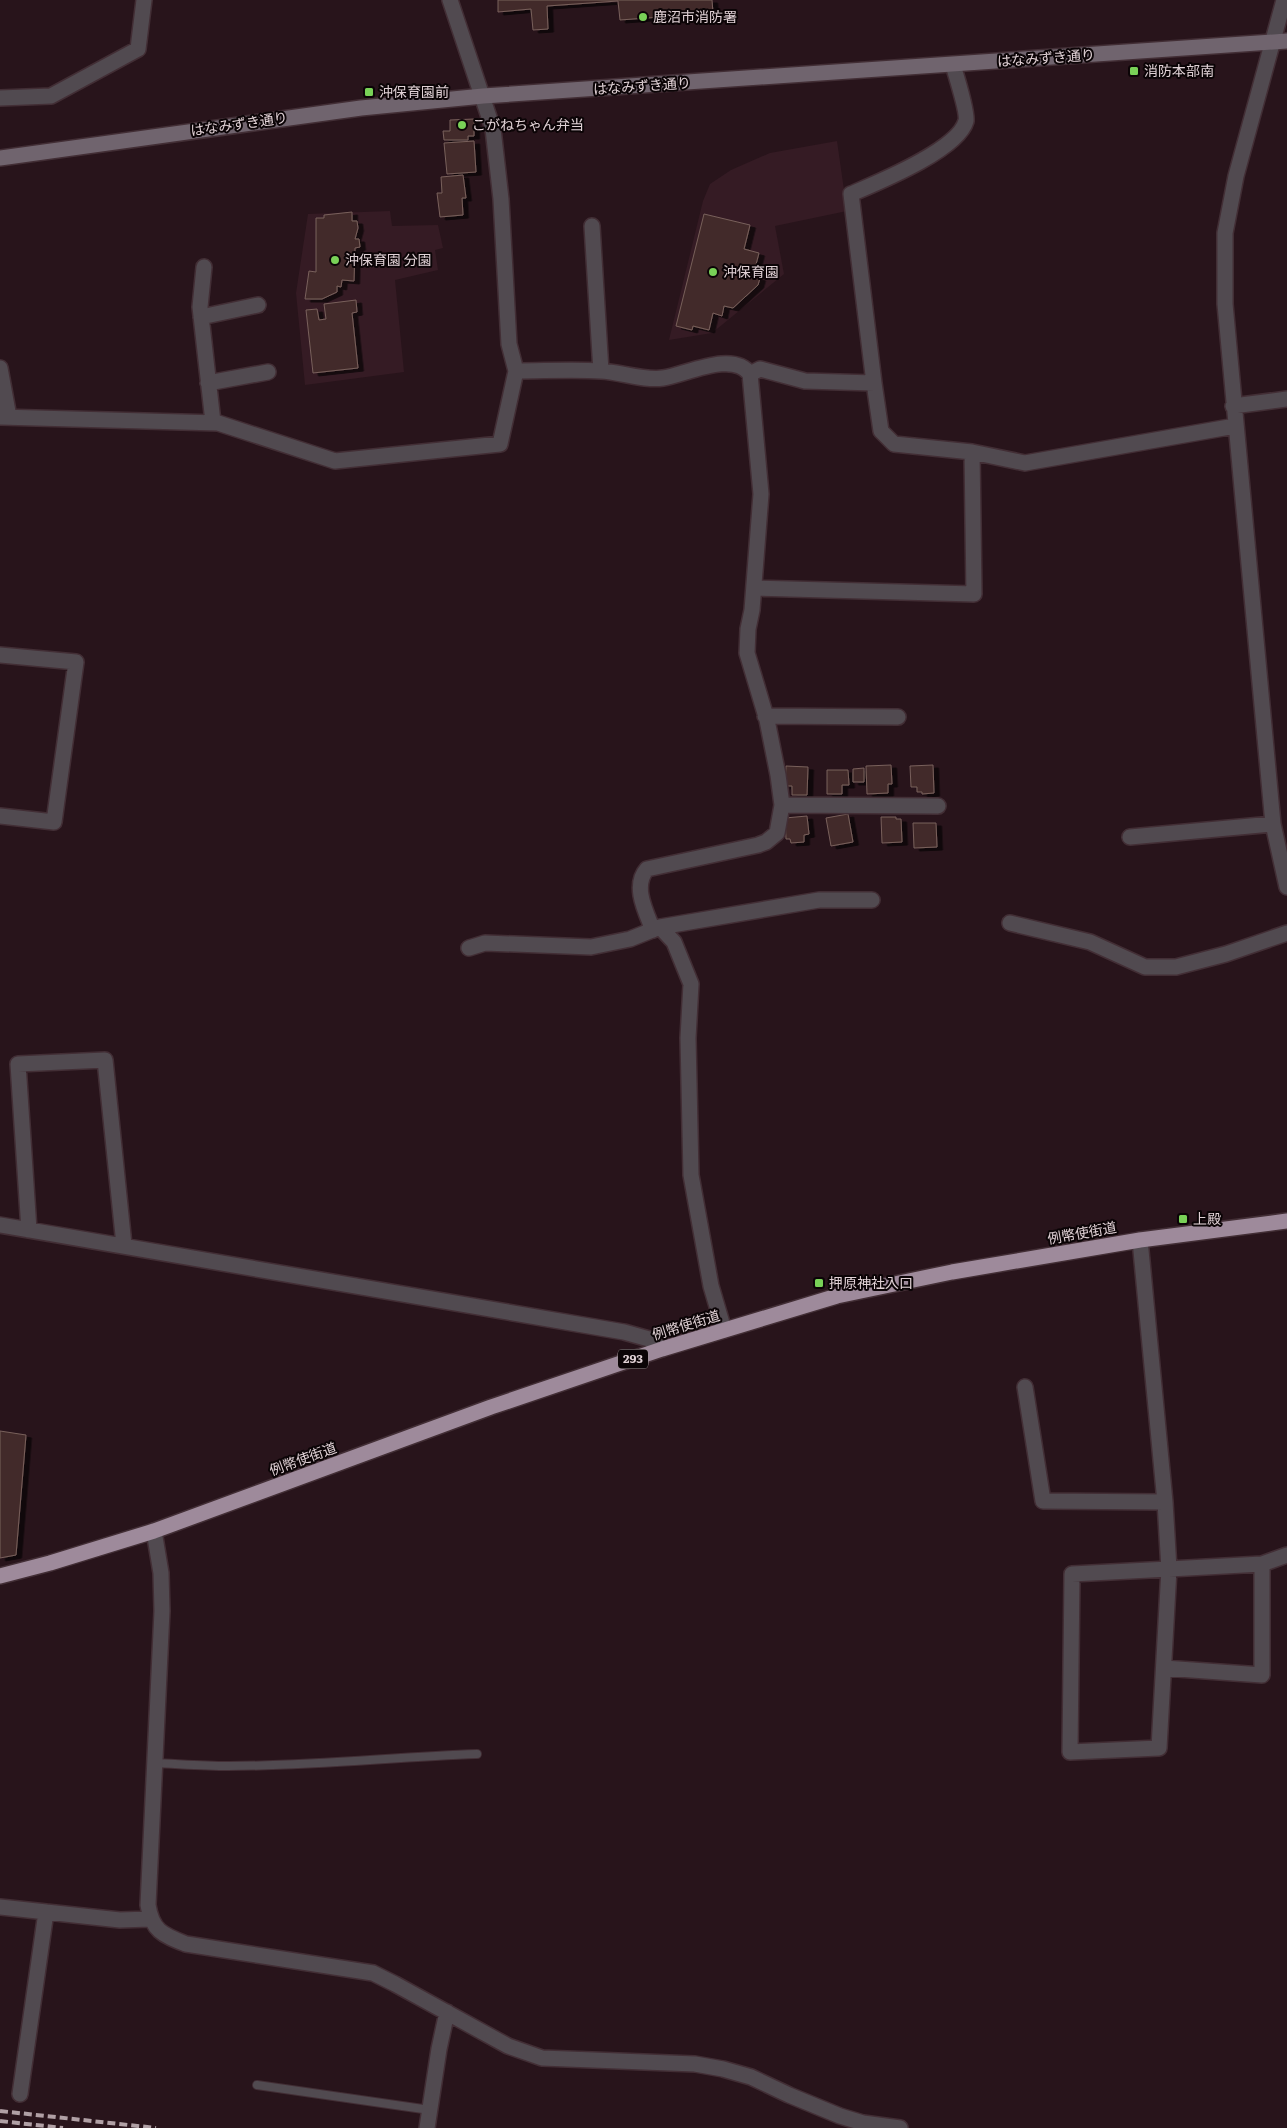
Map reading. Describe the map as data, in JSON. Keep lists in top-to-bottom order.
{
  "streets": {
    "highway": ["例幣使街道", "293"],
    "street": ["はなみずき通り"]
  },
  "places": {
    "other": [
      "鹿沼市消防署",
      "こがねちゃん弁当",
      "沖保育園 分園",
      "沖保育園"
    ],
    "transit": [
      "消防本部南",
      "沖保育園前",
      "上殿",
      "押原神社入口"
    ]
  }
}
